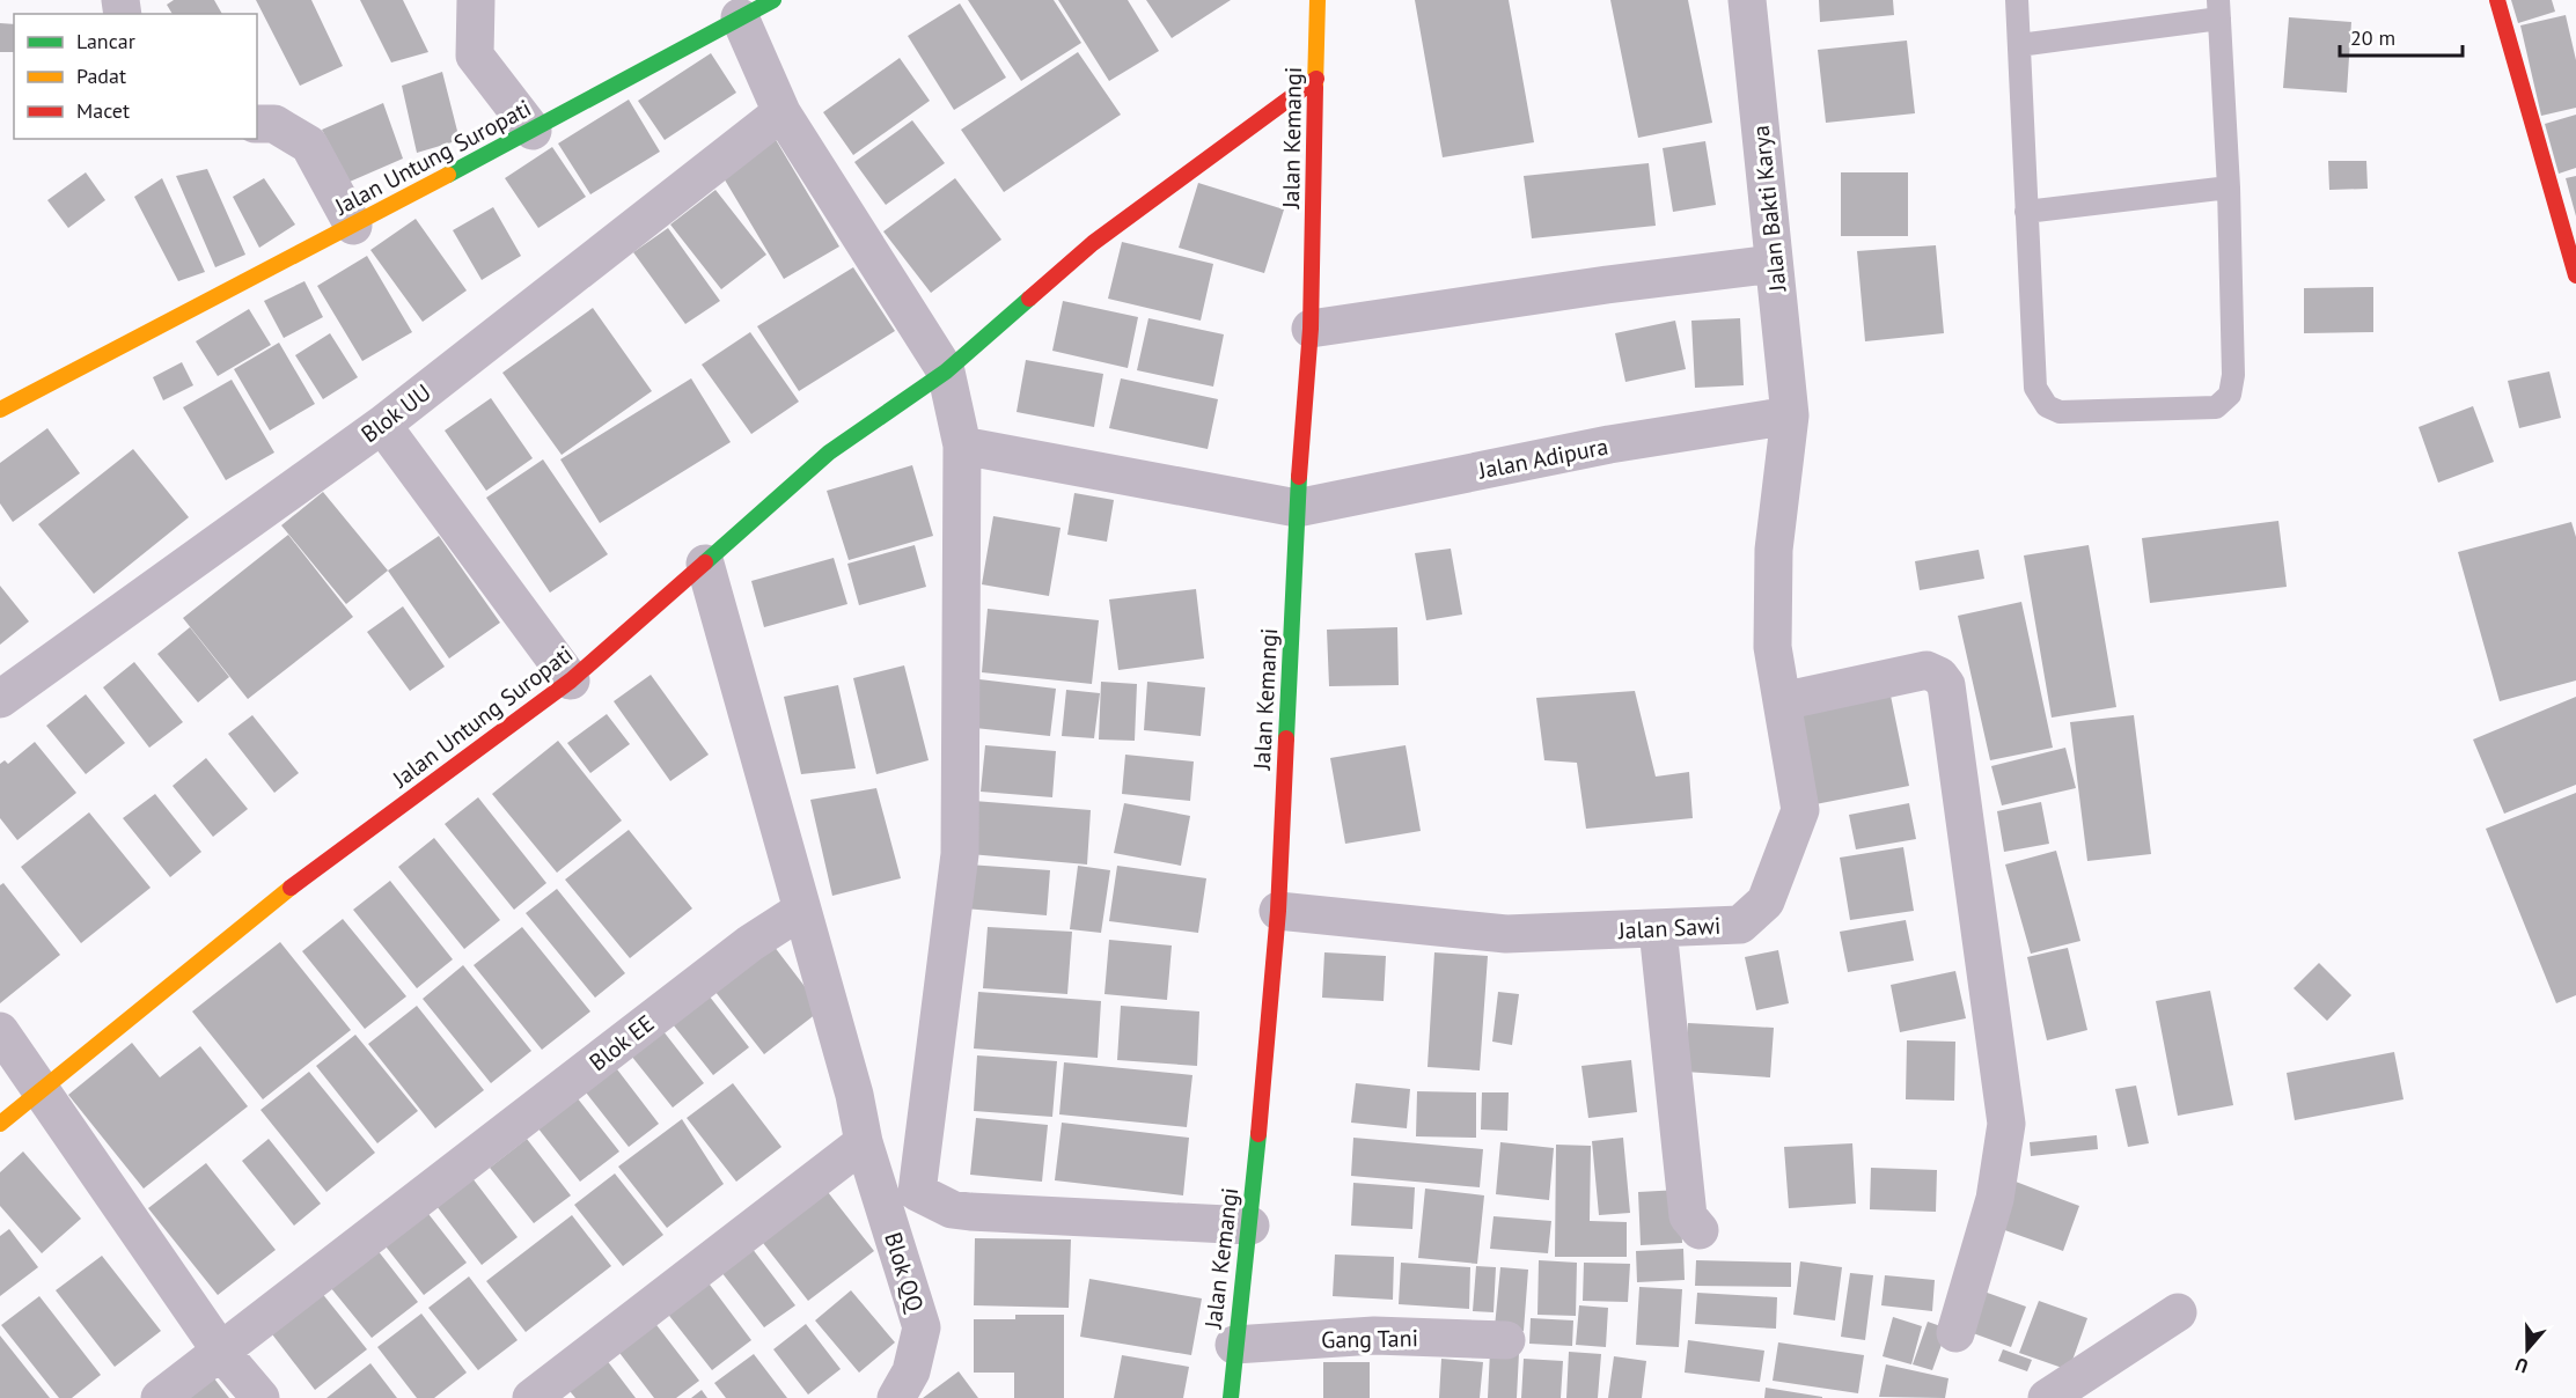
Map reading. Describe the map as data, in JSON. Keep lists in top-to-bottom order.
{
  "streets": {
    "street": [
      "Jalan Kemangi",
      "Jalan Untung Suropati",
      "Jalan Bakti Karya",
      "Blok UU",
      "Jalan Adipura",
      "Jalan Sawi",
      "Blok EE",
      "Blok QQ",
      "Gang Tani"
    ]
  },
  "crossings": [
    ["Jalan Kemangi", "Jalan Untung Suropati"],
    ["Jalan Kemangi", "Jalan Adipura"],
    ["Jalan Kemangi", "Jalan Sawi"],
    ["Jalan Kemangi", "Gang Tani"],
    ["Jalan Bakti Karya", "Jalan Adipura"],
    ["Jalan Bakti Karya", "Jalan Sawi"],
    ["Jalan Adipura", "Jalan Sawi"],
    ["Blok EE", "Blok QQ"]
  ],
  "legend": ["Lancar", "Padat", "Macet"],
  "scale_bar": "20 m",
  "north": "bottom"
}
